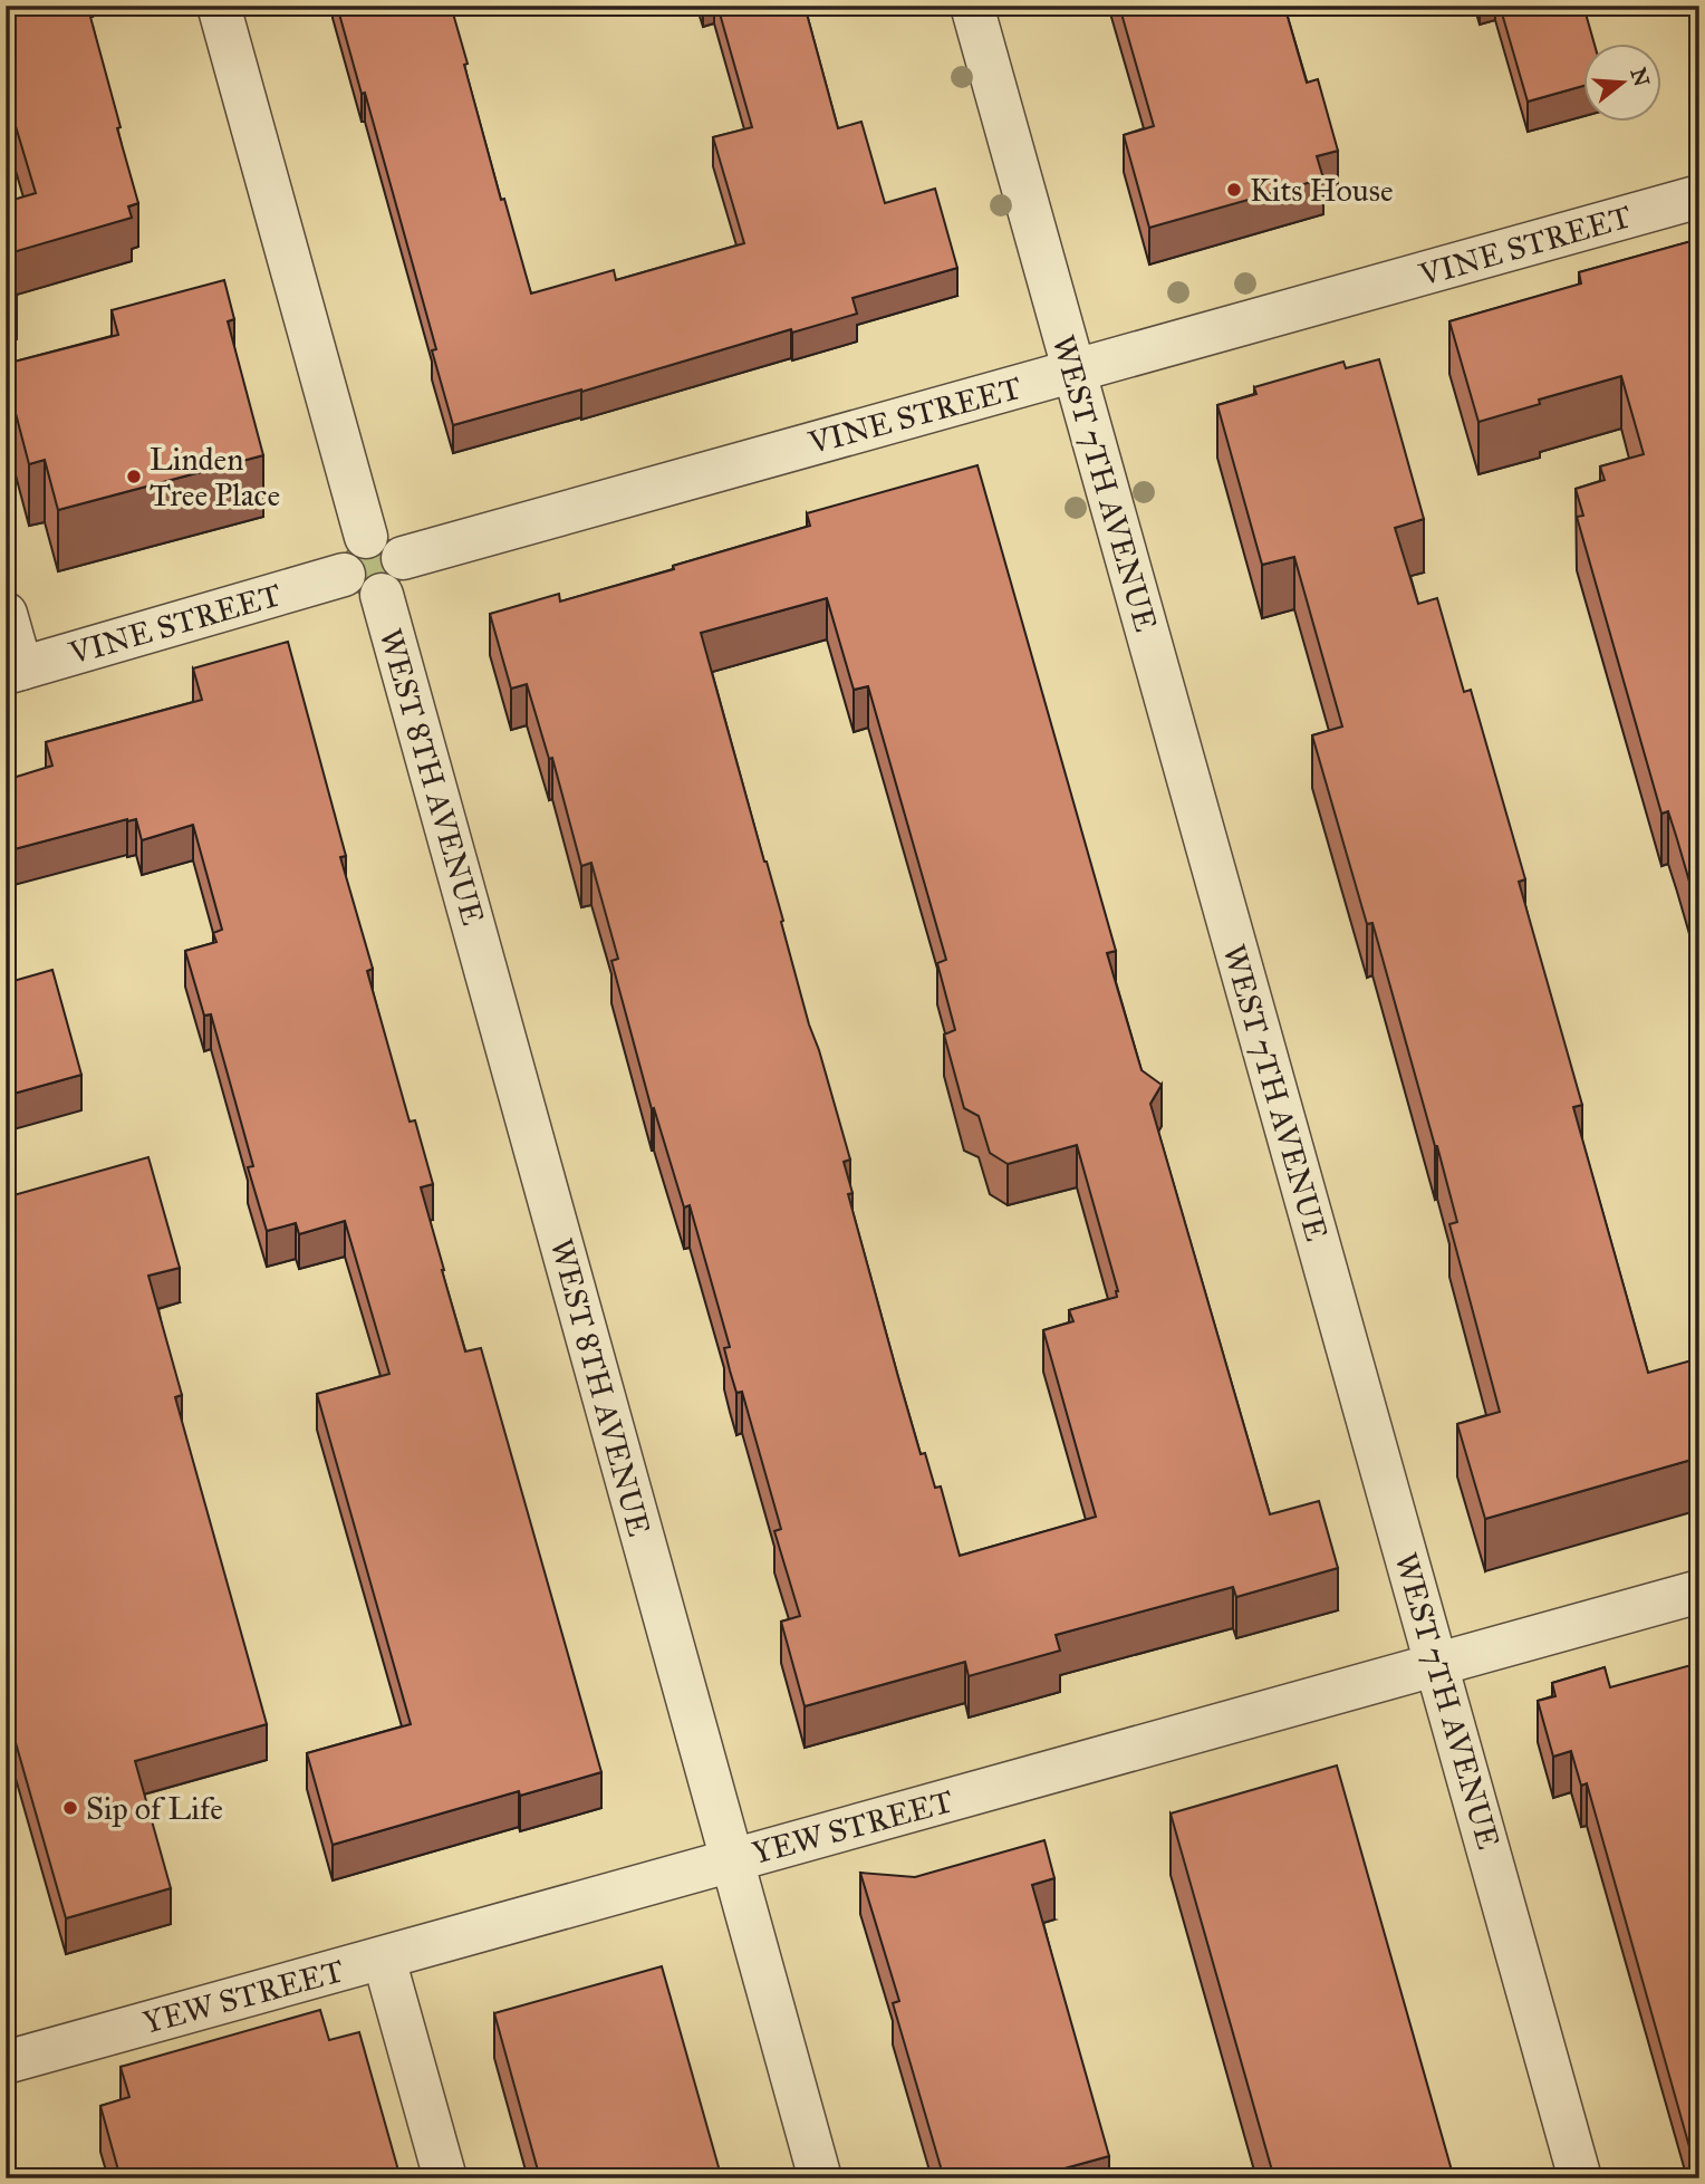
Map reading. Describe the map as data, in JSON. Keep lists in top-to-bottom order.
{
  "streets": {
    "street": [
      "VINE STREET",
      "WEST 7TH AVENUE",
      "WEST 8TH AVENUE",
      "YEW STREET"
    ]
  },
  "crossings": [
    ["VINE STREET", "WEST 7TH AVENUE"],
    ["VINE STREET", "WEST 8TH AVENUE"],
    ["WEST 7TH AVENUE", "YEW STREET"],
    ["WEST 8TH AVENUE", "YEW STREET"]
  ],
  "places": ["Kits House", "Linden Tree Place", "Sip of Life"],
  "north": "right"
}
